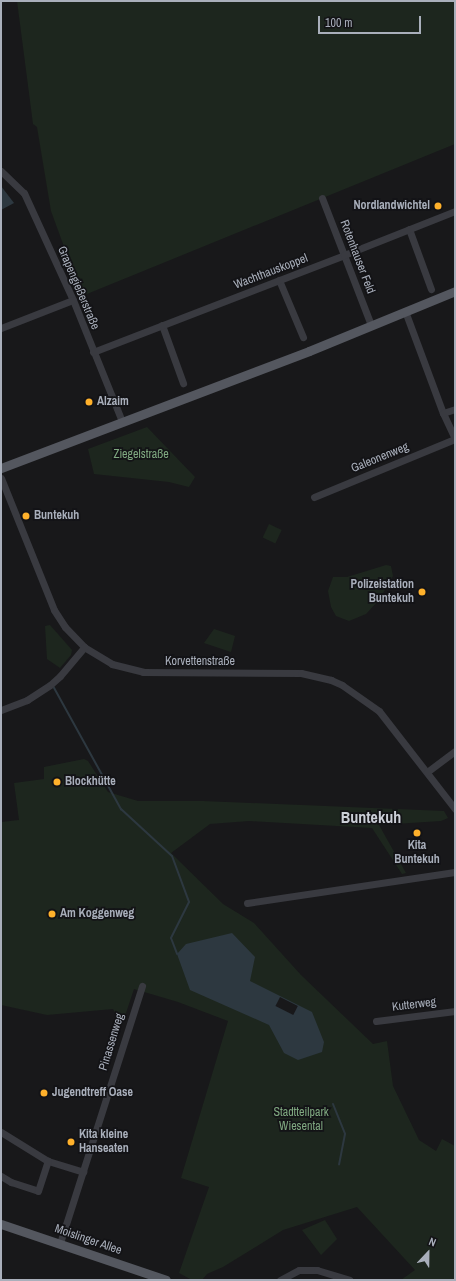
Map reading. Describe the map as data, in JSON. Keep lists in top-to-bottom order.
{
  "streets": {
    "main road": ["Moislinger Allee"],
    "street": [
      "Rotenhauser Feld",
      "Wachthauskoppel",
      "Grapengießerstraße",
      "Galeonenweg",
      "Korvettenstraße",
      "Kutterweg",
      "Pinassenweg"
    ]
  },
  "crossings": [
    ["Rotenhauser Feld", "Wachthauskoppel"],
    ["Wachthauskoppel", "Grapengießerstraße"],
    ["Pinassenweg", "Moislinger Allee"]
  ],
  "districts": ["Buntekuh"],
  "parks": ["Ziegelstraße", "Stadtteilpark Wiesental"],
  "places": [
    "Nordlandwichtel",
    "Alzaim",
    "Buntekuh",
    "Polizeistation Buntekuh",
    "Blockhütte",
    "Kita Buntekuh",
    "Am Koggenweg",
    "Jugendtreff Oase",
    "Kita kleine Hanseaten"
  ],
  "scale_bar": "100 m",
  "north": "top"
}
